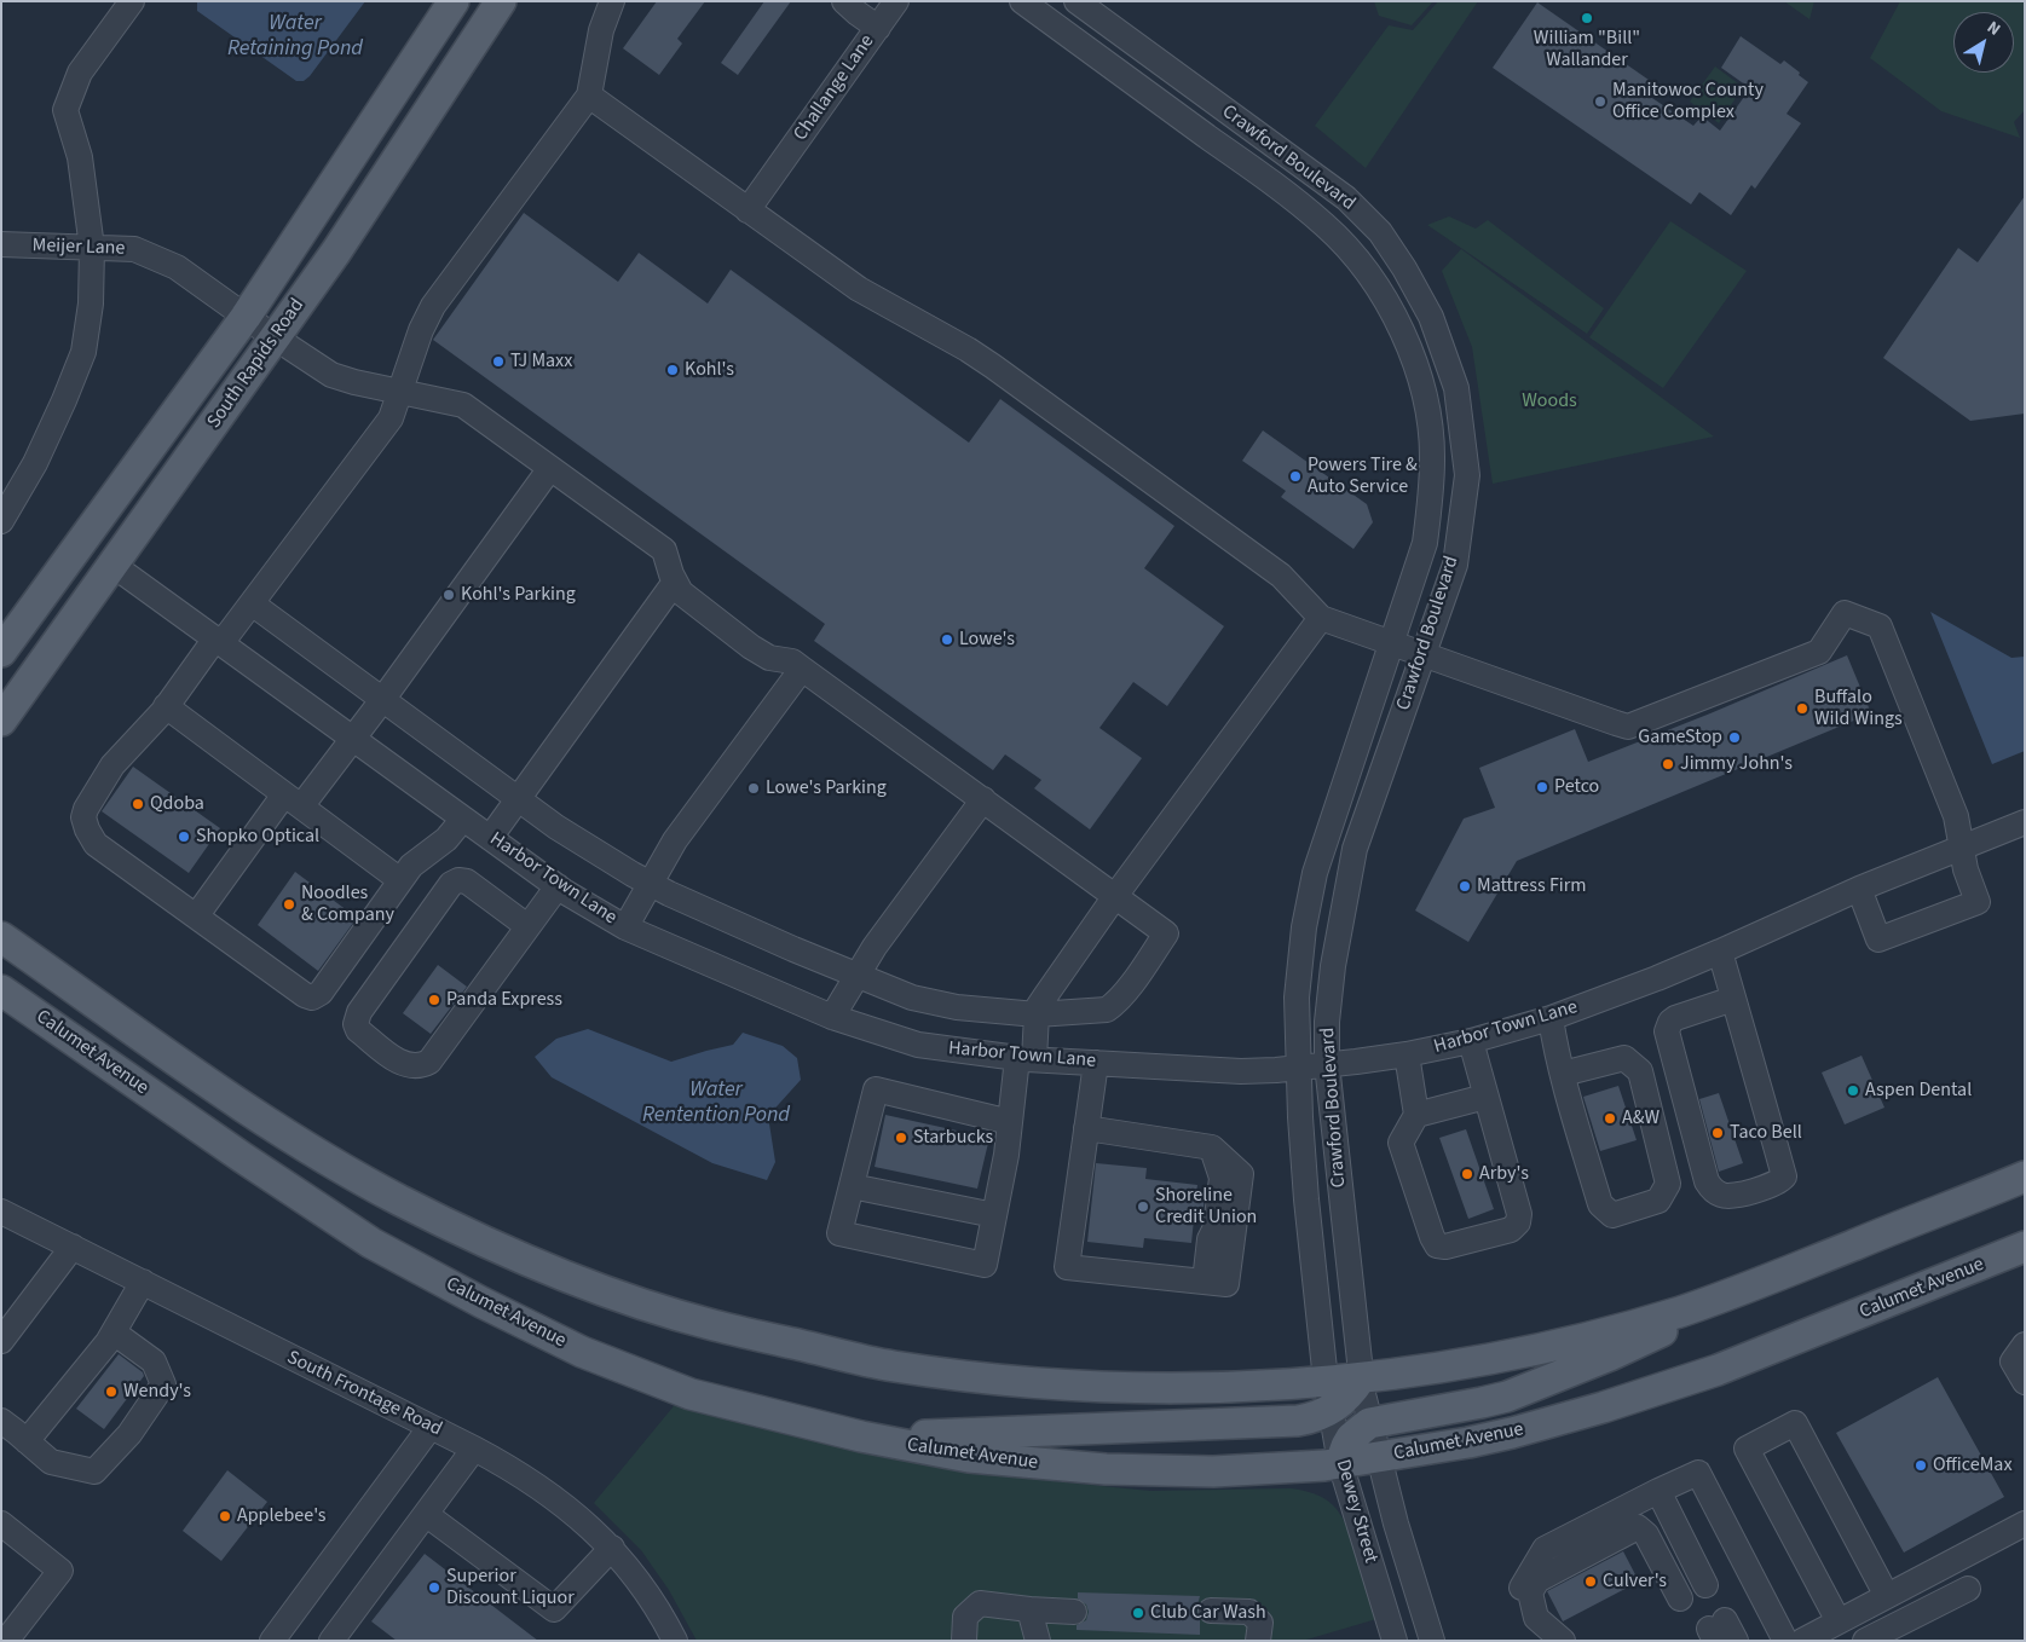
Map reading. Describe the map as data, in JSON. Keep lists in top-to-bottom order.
{
  "streets": {
    "main road": ["South Rapids Road", "Calumet Avenue"],
    "street": [
      "Challange Lane",
      "Crawford Boulevard",
      "Meijer Lane",
      "Harbor Town Lane",
      "South Frontage Road",
      "Dewey Street"
    ]
  },
  "crossings": [
    ["Crawford Boulevard", "Harbor Town Lane"],
    ["Crawford Boulevard", "Dewey Street"],
    ["Meijer Lane", "South Rapids Road"],
    ["South Rapids Road", "Harbor Town Lane"],
    ["Calumet Avenue", "Dewey Street"]
  ],
  "water": ["Water Retaining Pond", "Water Rentention Pond"],
  "parks": ["Woods"],
  "places": [
    "William \"Bill\" Wallander",
    "Manitowoc County Office Complex",
    "TJ Maxx",
    "Kohl's",
    "Powers Tire & Auto Service",
    "Kohl's Parking",
    "Lowe's",
    "Buffalo Wild Wings",
    "GameStop",
    "Jimmy John's",
    "Petco",
    "Lowe's Parking",
    "Qdoba",
    "Shopko Optical",
    "Mattress Firm",
    "Noodles & Company",
    "Panda Express",
    "Aspen Dental",
    "A&W",
    "Taco Bell",
    "Starbucks",
    "Arby's",
    "Shoreline Credit Union",
    "Wendy's",
    "OfficeMax",
    "Applebee's",
    "Culver's",
    "Superior Discount Liquor",
    "Club Car Wash"
  ],
  "north": "top right"
}
